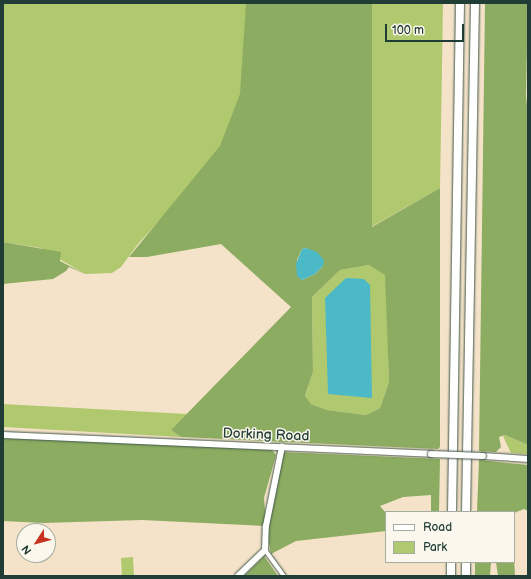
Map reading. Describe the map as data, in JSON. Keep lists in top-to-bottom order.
{
  "streets": {
    "main road": ["Dorking Road"]
  },
  "legend": ["Road", "Park"],
  "scale_bar": "100 m",
  "north": "bottom left"
}
